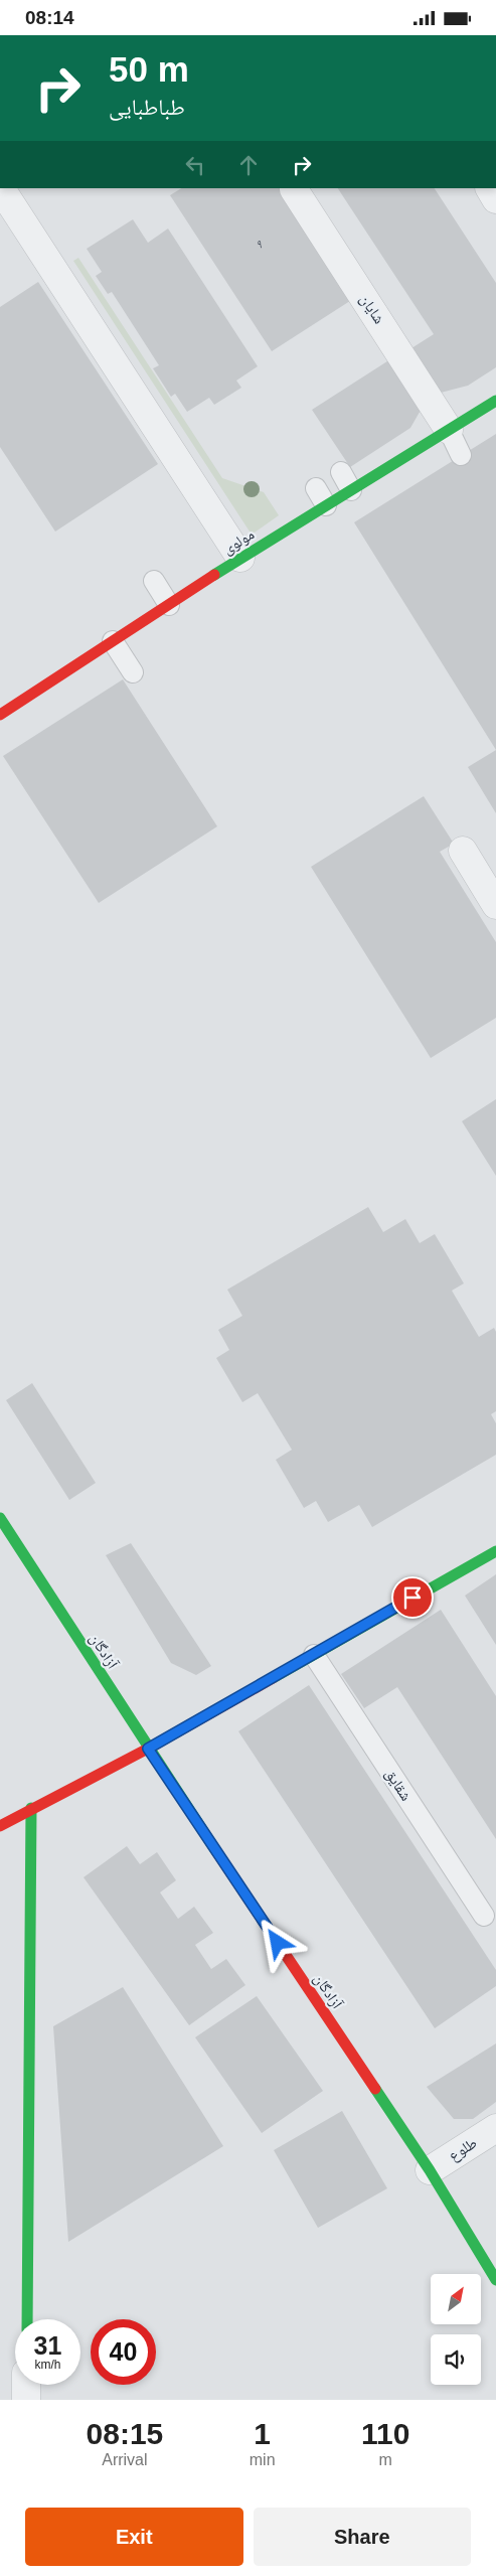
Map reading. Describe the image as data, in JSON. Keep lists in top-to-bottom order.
{
  "streets": {
    "street": [
      "شایان",
      "مولوی",
      "آزادگان",
      "طلوع"
    ],
    "lane": ["شقایق"]
  },
  "crossings": [
    ["شایان", "مولوی"],
    ["آزادگان", "طلوع"]
  ],
  "house_numbers": ["۹"],
  "north": "top right",
  "page": {
    "status": "08:14",
    "turn": ["50 m", "طباطبایی"],
    "speed": "31 km/h",
    "limit": "40",
    "eta": [
      "08:15",
      "Arrival",
      "1",
      "min",
      "110",
      "m"
    ],
    "buttons": ["Exit", "Share"]
  }
}
